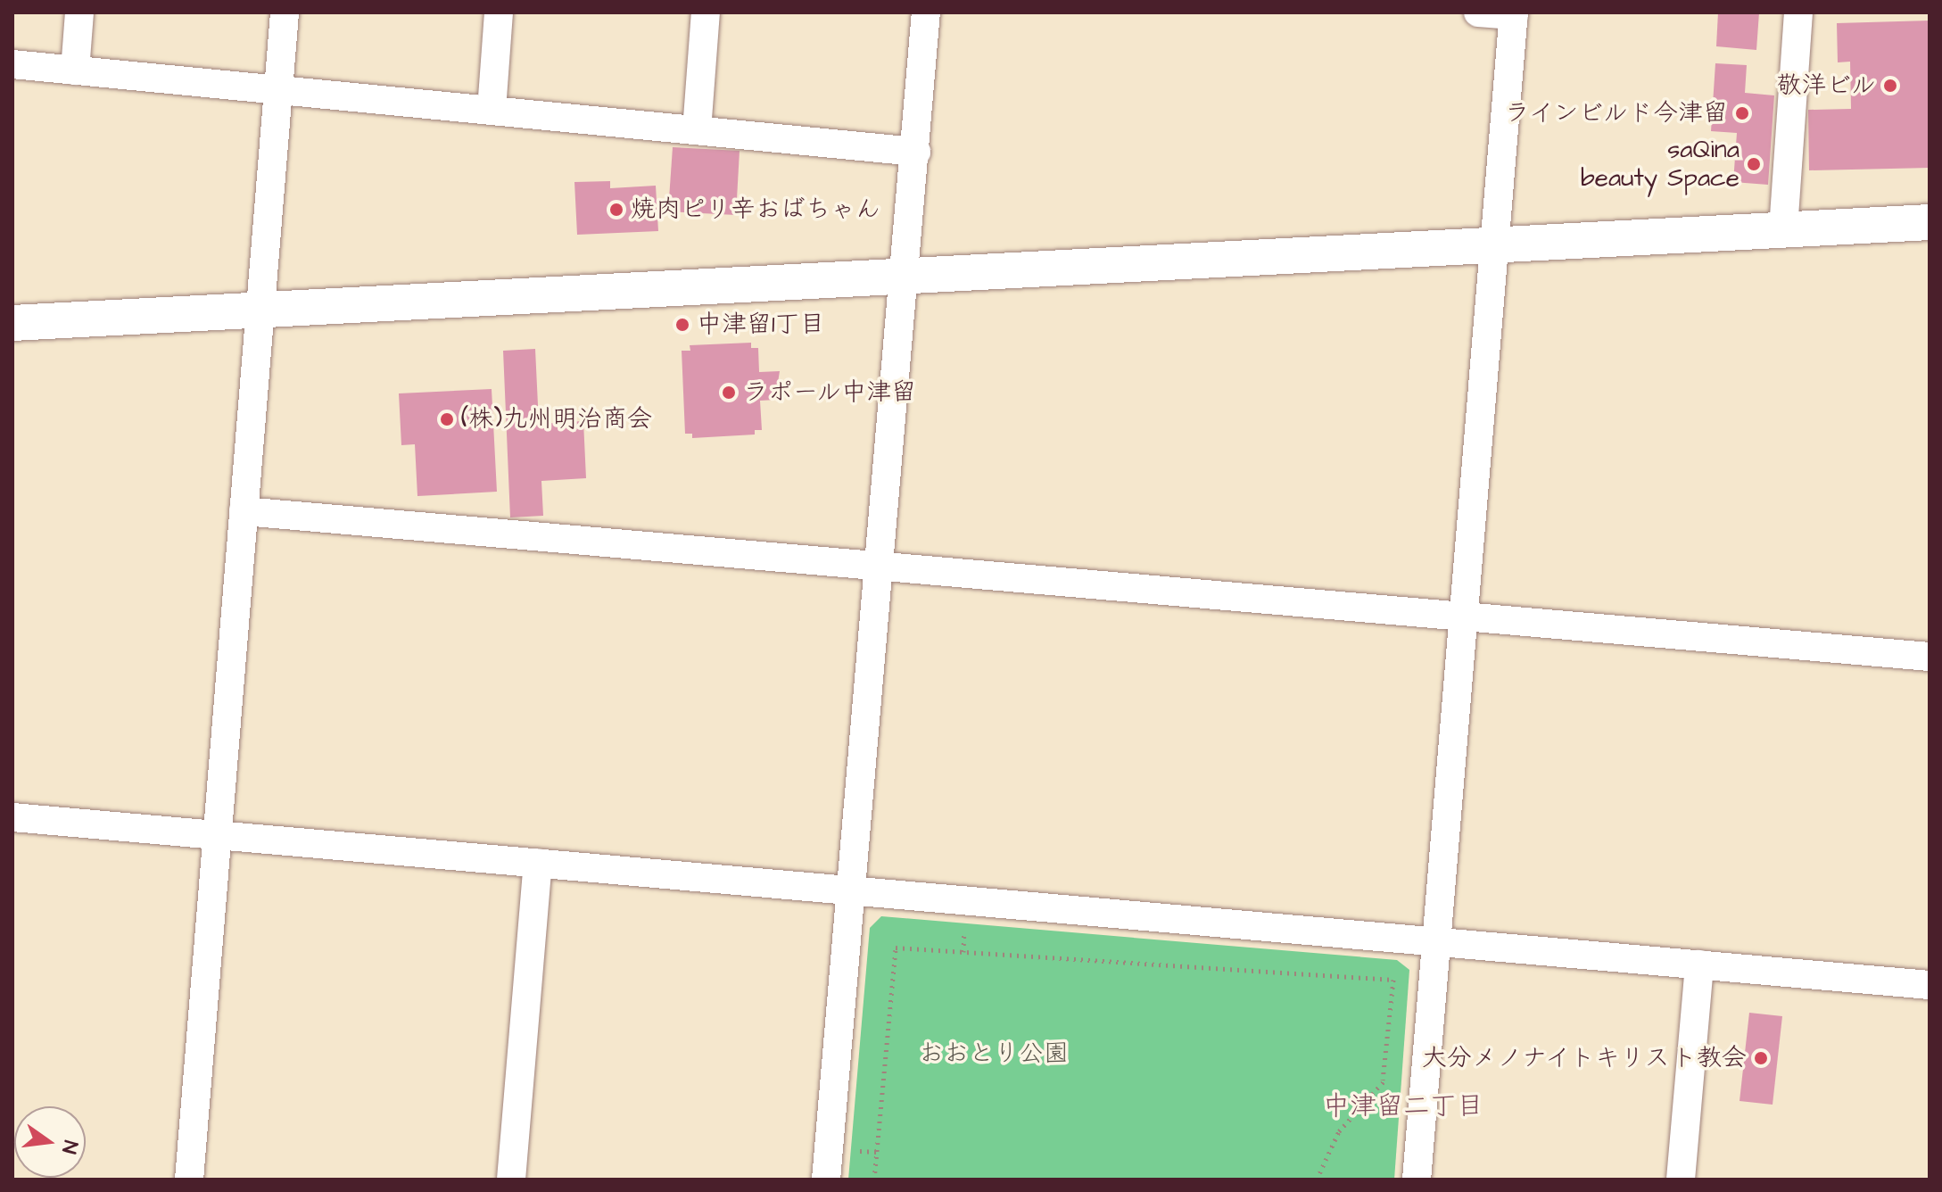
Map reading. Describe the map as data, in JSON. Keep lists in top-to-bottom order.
{
  "districts": ["中津留二丁目"],
  "parks": ["おおとり公園"],
  "places": [
    "敬洋ビル",
    "ラインビルド今津留",
    "saQina beauty Space",
    "焼肉ピリ辛おばちゃん",
    "中津留1丁目",
    "ラポール中津留",
    "(株)九州明治商会",
    "大分メノナイトキリスト教会"
  ],
  "north": "right"
}
